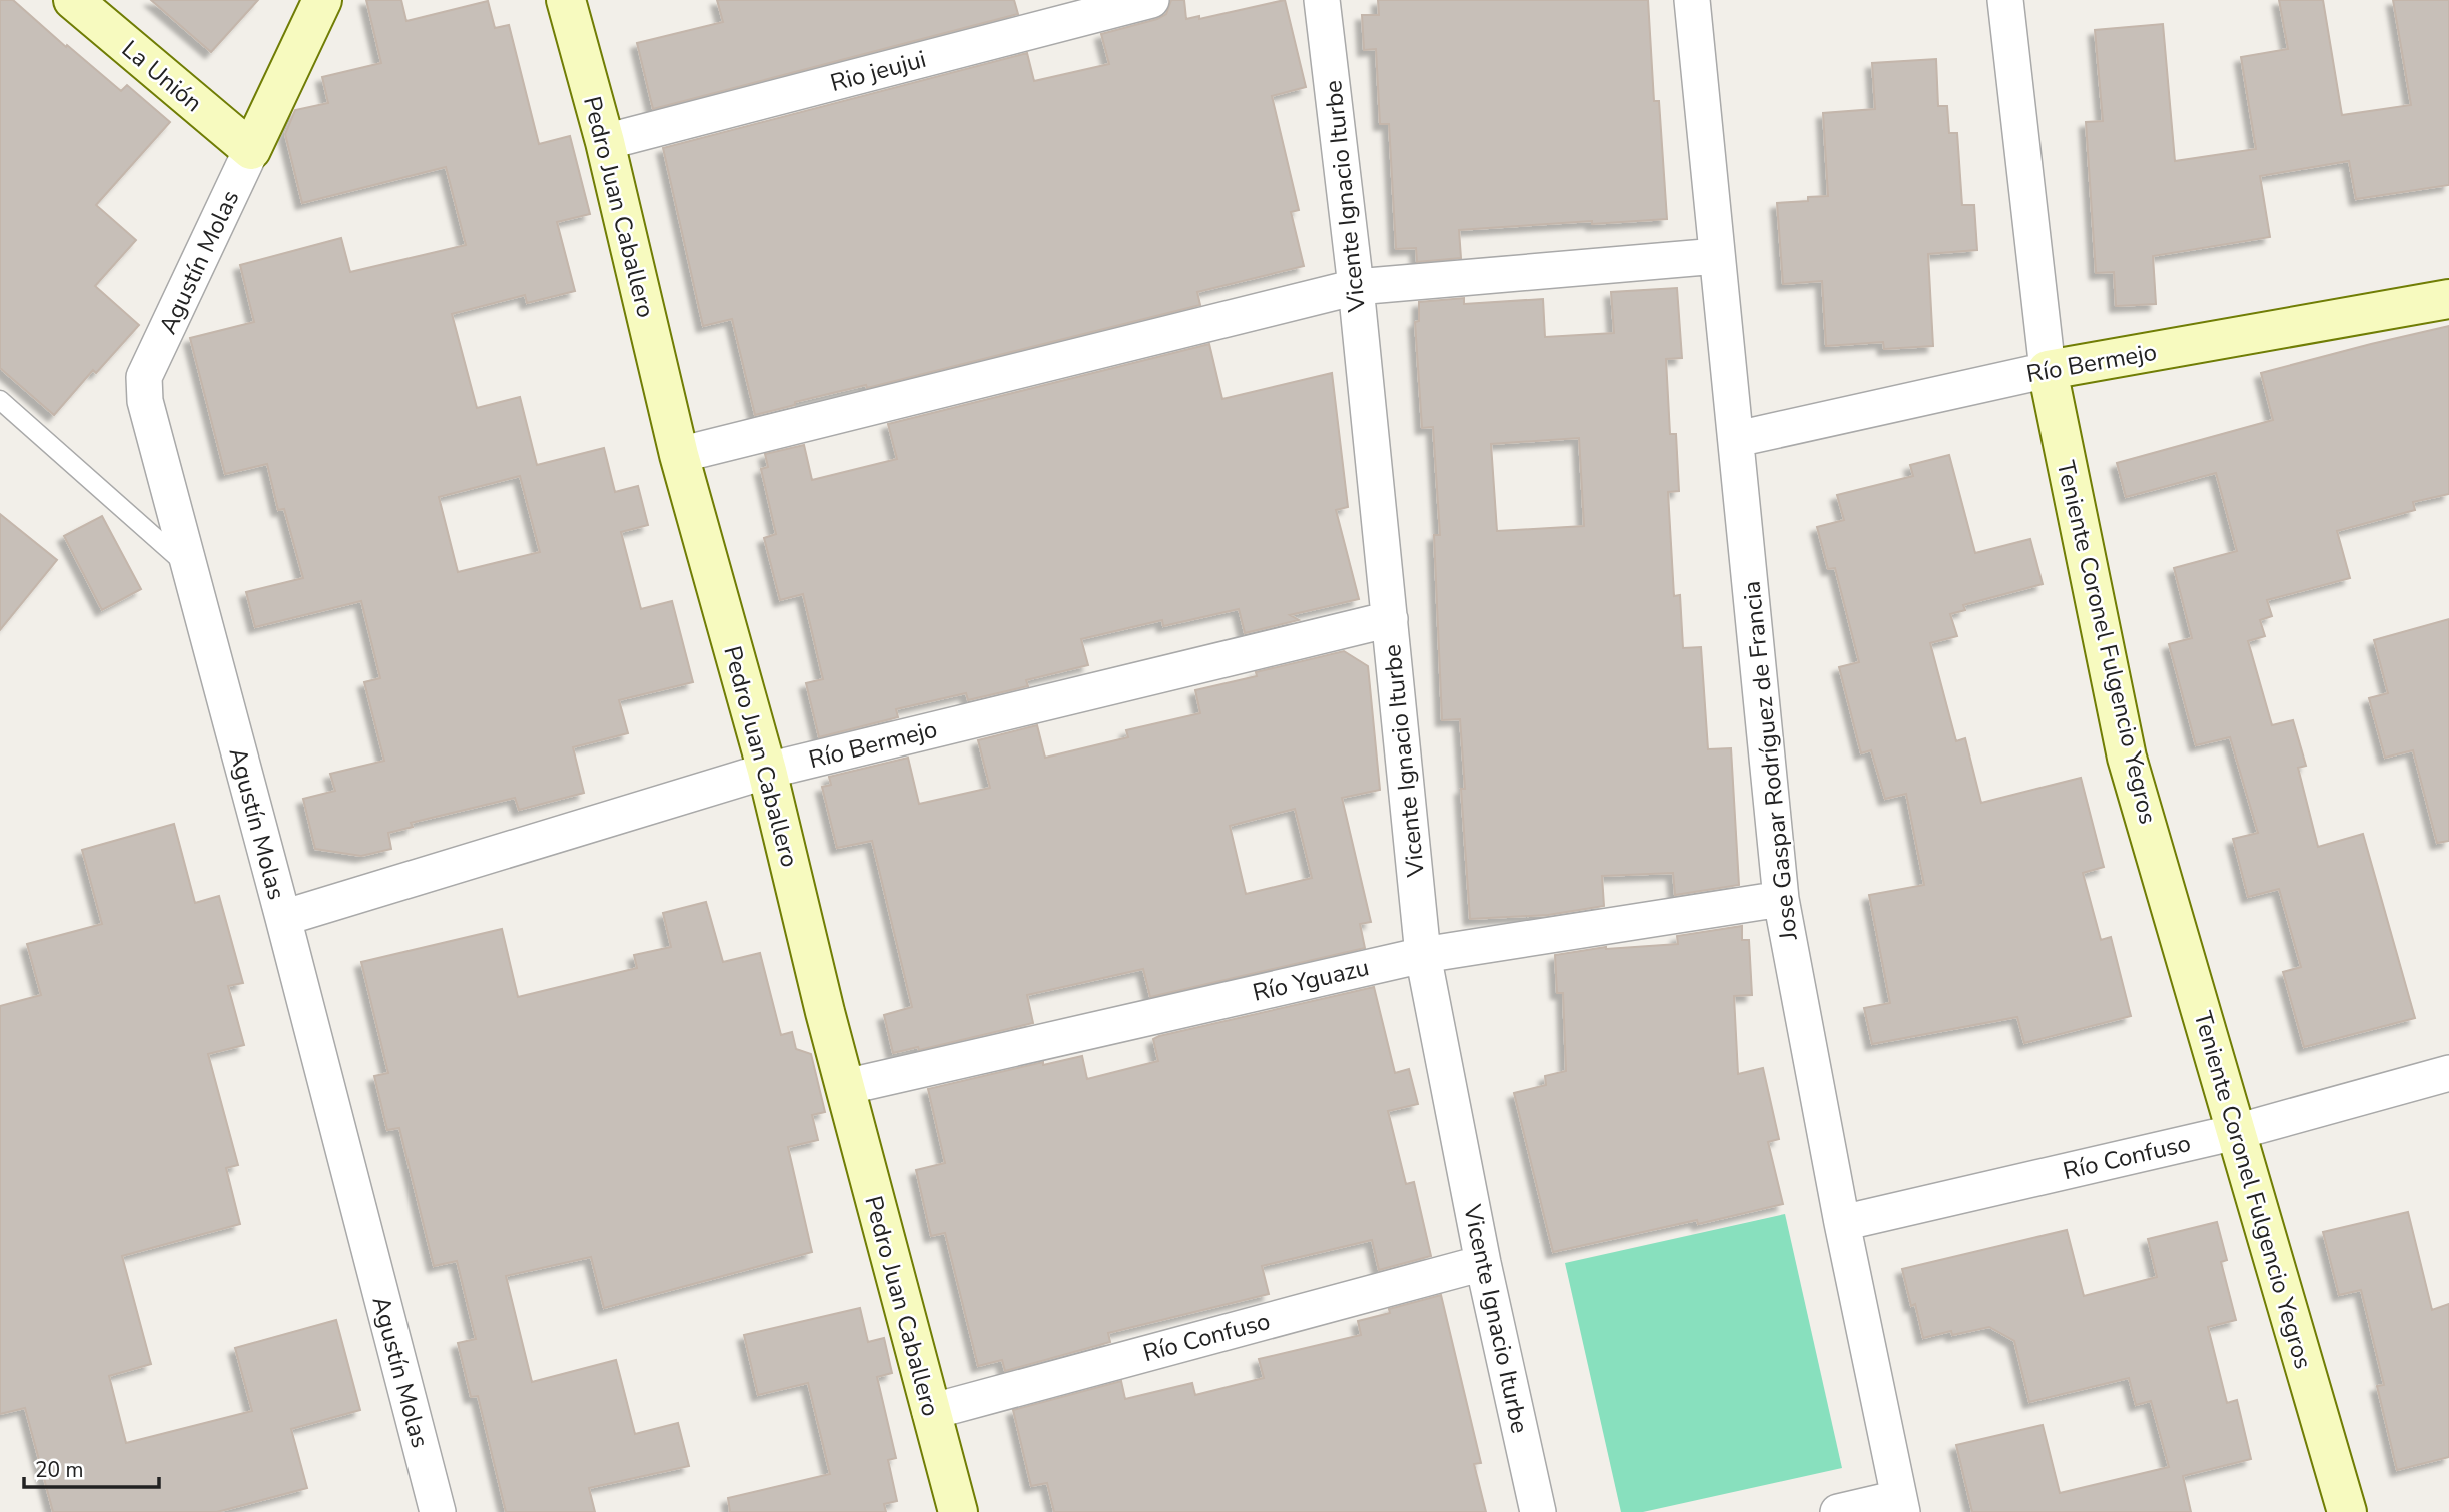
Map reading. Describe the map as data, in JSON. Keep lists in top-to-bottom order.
{
  "streets": {
    "street": [
      "Rio jeujui",
      "La Unión",
      "Vicente Ignacio Iturbe",
      "Pedro Juan Caballero",
      "Agustín Molas",
      "Río Bermejo",
      "Teniente Coronel Fulgencio Yegros",
      "Jose Gaspar Rodríguez de Francia",
      "Río Yguazu",
      "Río Confuso"
    ]
  },
  "crossings": [
    ["Rio jeujui", "Pedro Juan Caballero"],
    ["La Unión", "Agustín Molas"],
    ["Vicente Ignacio Iturbe", "Río Bermejo"],
    ["Vicente Ignacio Iturbe", "Río Yguazu"],
    ["Vicente Ignacio Iturbe", "Río Confuso"],
    ["Pedro Juan Caballero", "Río Bermejo"],
    ["Pedro Juan Caballero", "Río Yguazu"],
    ["Pedro Juan Caballero", "Río Confuso"],
    ["Agustín Molas", "Río Bermejo"],
    ["Río Bermejo", "Teniente Coronel Fulgencio Yegros"],
    ["Río Bermejo", "Jose Gaspar Rodríguez de Francia"],
    ["Teniente Coronel Fulgencio Yegros", "Río Confuso"],
    ["Jose Gaspar Rodríguez de Francia", "Río Yguazu"],
    ["Jose Gaspar Rodríguez de Francia", "Río Confuso"]
  ],
  "scale_bar": "20 m"
}
